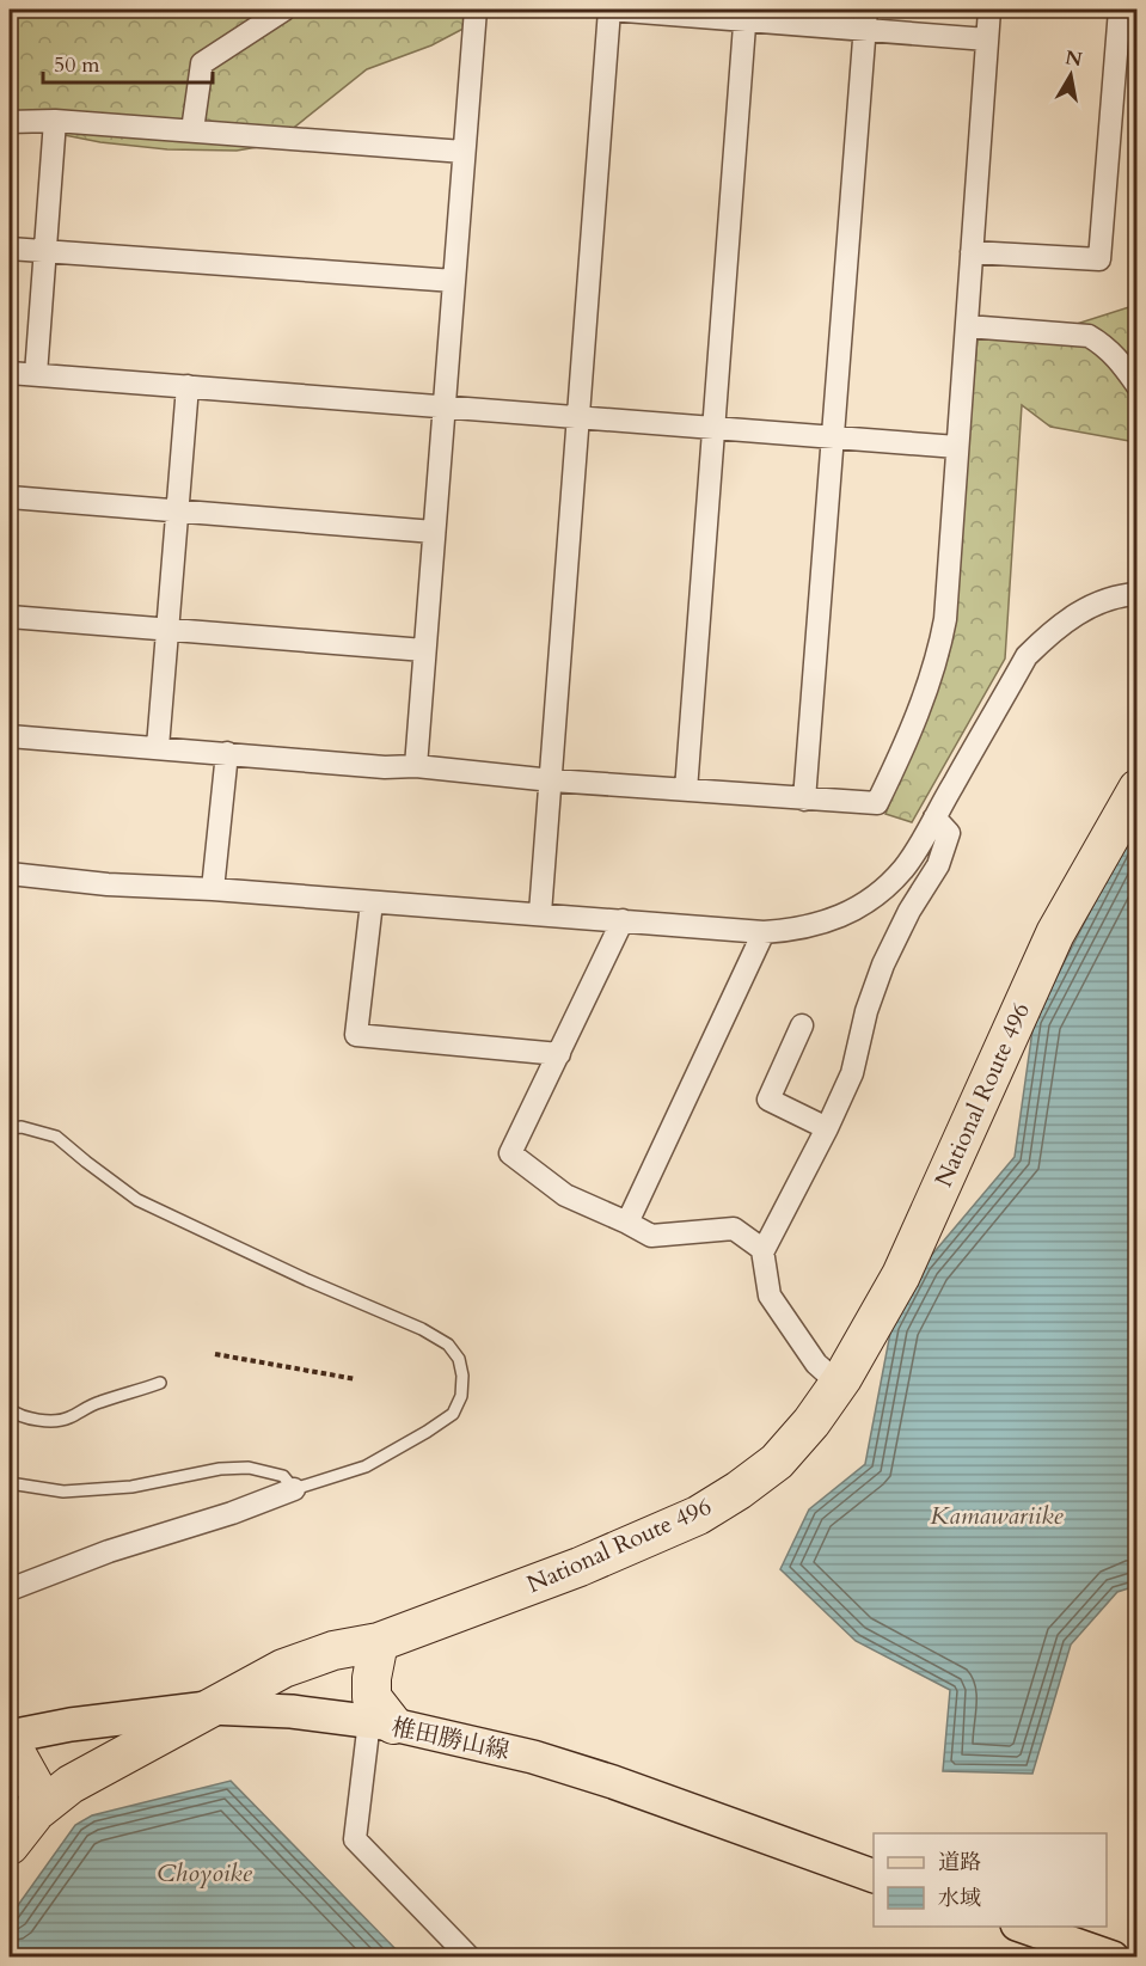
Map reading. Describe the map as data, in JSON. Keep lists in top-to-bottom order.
{
  "streets": {
    "highway": ["National Route 496"],
    "main road": ["椎田勝山線"]
  },
  "crossings": [
    ["National Route 496", "椎田勝山線"]
  ],
  "water": ["Kamawariike", "Choyoike"],
  "legend": ["道路", "水域"],
  "scale_bar": "50 m",
  "north": "top"
}
